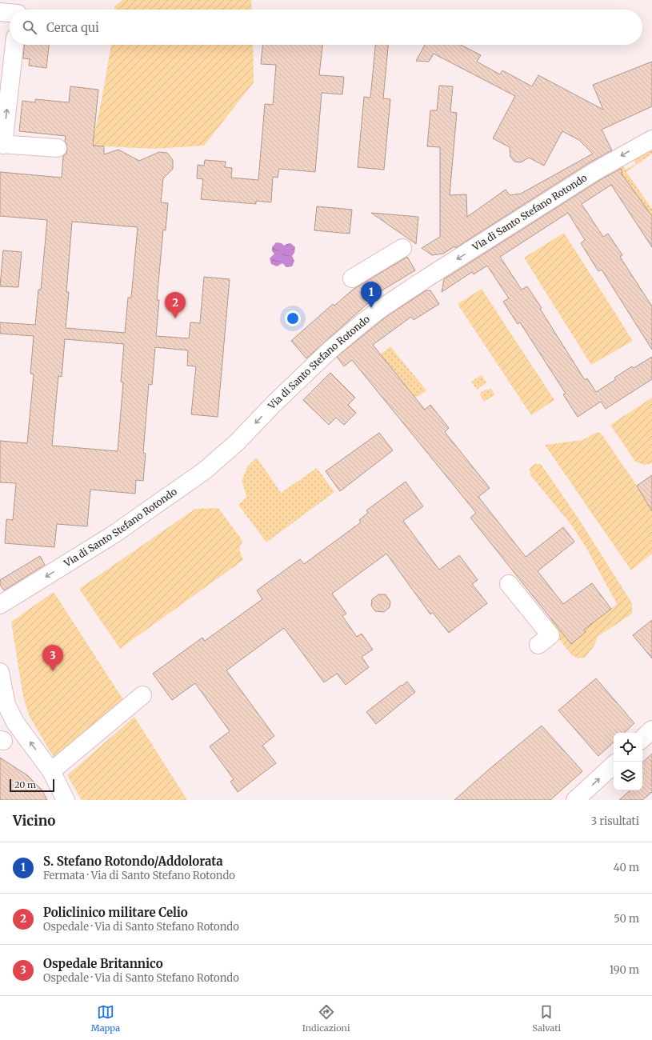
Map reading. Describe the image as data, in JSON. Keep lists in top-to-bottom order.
{
  "streets": {
    "street": ["Via di Santo Stefano Rotondo"]
  },
  "one_way": ["Via di Santo Stefano Rotondo"],
  "scale_bar": "20 m",
  "page": {
    "search": "Cerca qui",
    "pins": ["1", "2", "3"],
    "scale": "20 m",
    "heading": ["Vicino", "3 risultati"],
    "list": [
      {
        "mark": "1",
        "name": "S. Stefano Rotondo/Addolorata",
        "note": "Fermata · Via di Santo Stefano Rotondo",
        "value": "40 m"
      },
      {
        "mark": "2",
        "name": "Policlinico militare Celio",
        "note": "Ospedale · Via di Santo Stefano Rotondo",
        "value": "50 m"
      },
      {
        "mark": "3",
        "name": "Ospedale Britannico",
        "note": "Ospedale · Via di Santo Stefano Rotondo",
        "value": "190 m"
      }
    ],
    "nav": ["Mappa", "Indicazioni", "Salvati"]
  }
}
